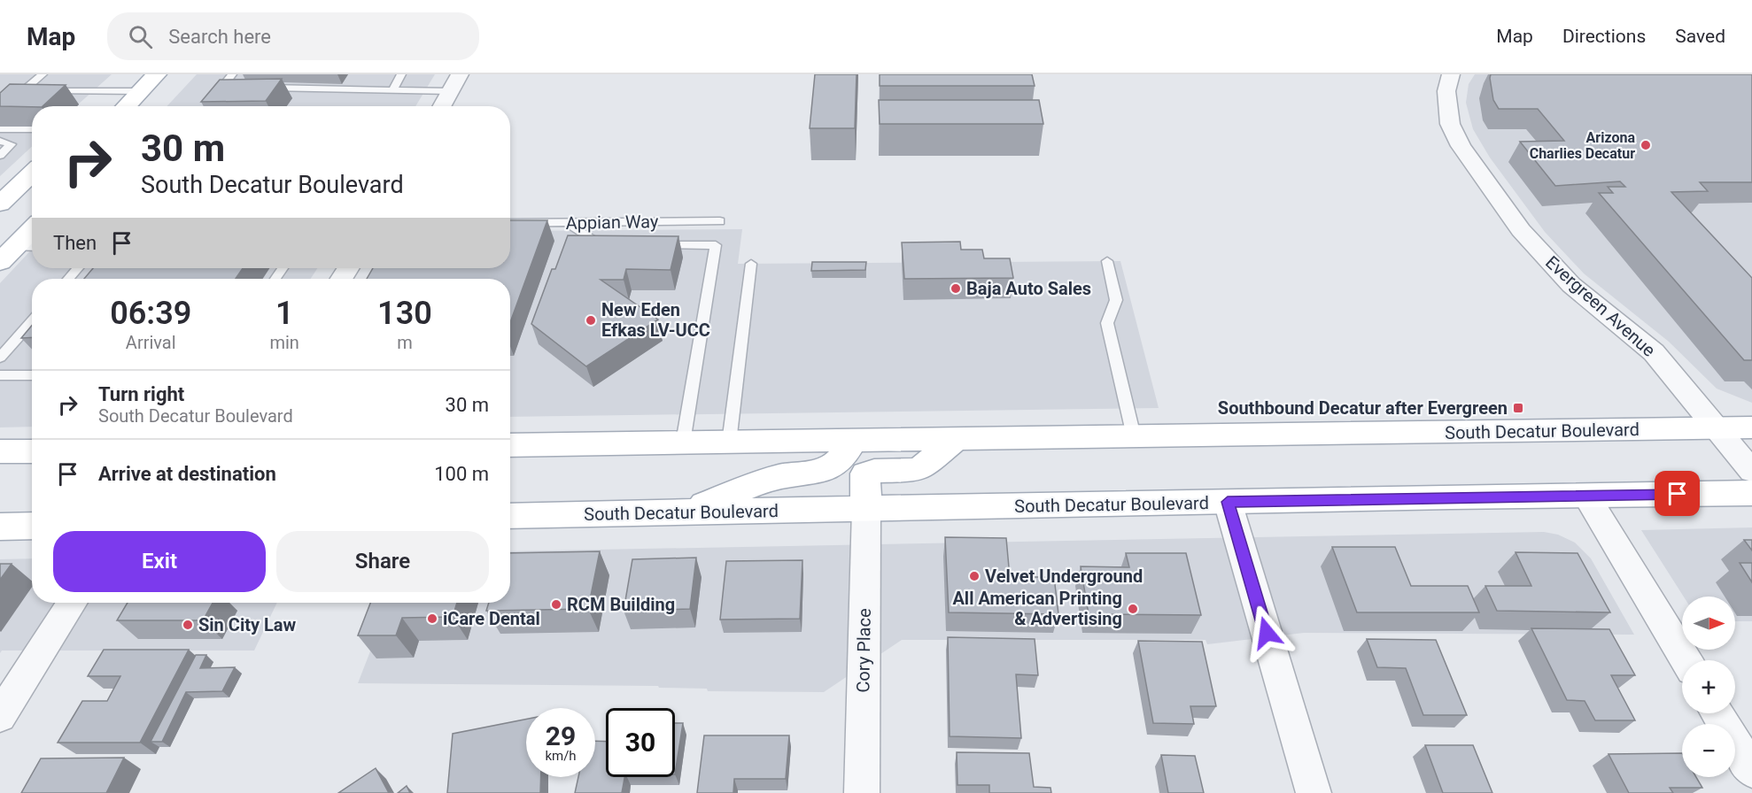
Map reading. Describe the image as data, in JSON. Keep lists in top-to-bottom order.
{
  "streets": {
    "main road": ["South Decatur Boulevard"],
    "street": ["Evergreen Avenue", "Cory Place"],
    "lane": ["Appian Way"]
  },
  "crossings": [
    ["Evergreen Avenue", "South Decatur Boulevard"],
    ["South Decatur Boulevard", "Cory Place"]
  ],
  "places": {
    "other": [
      "Arizona Charlies Decatur",
      "Baja Auto Sales",
      "New Eden Efkas LV-UCC",
      "Velvet Underground",
      "RCM Building",
      "All American Printing & Advertising",
      "iCare Dental",
      "Sin City Law"
    ],
    "transit": ["Southbound Decatur after Evergreen"]
  },
  "north": "right",
  "page": {
    "header": "Map",
    "search": "Search here",
    "nav": ["Map", "Directions", "Saved"],
    "turn": ["30 m", "South Decatur Boulevard"],
    "then": "Then",
    "eta": [
      "06:39",
      "Arrival",
      "1",
      "min",
      "130",
      "m"
    ],
    "list": [
      {
        "name": "Turn right",
        "note": "South Decatur Boulevard",
        "value": "30 m"
      },
      {
        "name": "Arrive at destination",
        "value": "100 m"
      }
    ],
    "buttons": ["Exit", "Share"],
    "map_buttons": ["+", "−"],
    "speed": "29 km/h",
    "limit": "30"
  }
}
